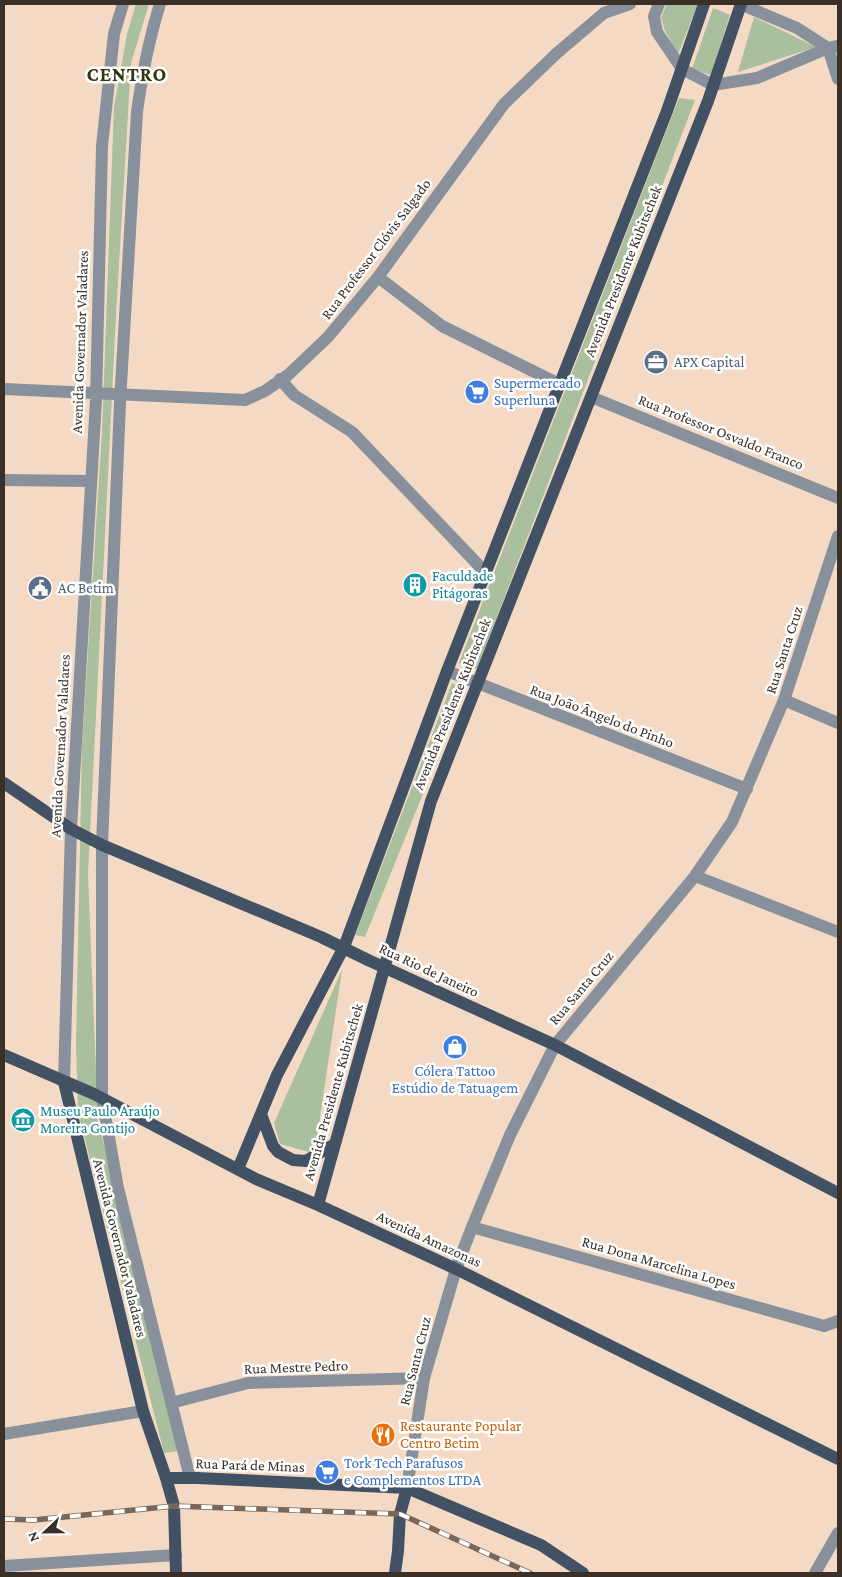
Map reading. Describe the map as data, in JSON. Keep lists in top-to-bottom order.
{
  "streets": {
    "main road": [
      "Avenida Presidente Kubitschek",
      "Avenida Governador Valadares",
      "Rua Rio de Janeiro",
      "Avenida Amazonas",
      "Rua Pará de Minas"
    ],
    "street": [
      "Rua Professor Clóvis Salgado",
      "Rua Professor Osvaldo Franco",
      "Rua Santa Cruz",
      "Rua João Ângelo do Pinho",
      "Rua Dona Marcelina Lopes",
      "Rua Mestre Pedro"
    ]
  },
  "crossings": [
    ["Rua Professor Clóvis Salgado", "Avenida Governador Valadares"],
    ["Avenida Presidente Kubitschek", "Rua Professor Osvaldo Franco"],
    ["Avenida Presidente Kubitschek", "Rua João Ângelo do Pinho"],
    ["Avenida Presidente Kubitschek", "Rua Rio de Janeiro"],
    ["Avenida Presidente Kubitschek", "Avenida Amazonas"],
    ["Avenida Governador Valadares", "Rua Rio de Janeiro"],
    ["Avenida Governador Valadares", "Avenida Amazonas"],
    ["Avenida Governador Valadares", "Rua Mestre Pedro"],
    ["Avenida Governador Valadares", "Rua Pará de Minas"],
    ["Rua Santa Cruz", "Rua João Ângelo do Pinho"],
    ["Rua Santa Cruz", "Rua Rio de Janeiro"],
    ["Rua Santa Cruz", "Avenida Amazonas"],
    ["Rua Santa Cruz", "Rua Dona Marcelina Lopes"],
    ["Rua Santa Cruz", "Rua Mestre Pedro"],
    ["Rua Santa Cruz", "Rua Pará de Minas"]
  ],
  "districts": ["CENTRO"],
  "places": {
    "office": ["APX Capital"],
    "supermarket": ["Supermercado Superluna", "Tork Tech Parafusos e Complementos LTDA"],
    "building": ["Faculdade Pitágoras"],
    "public building": ["AC Betim"],
    "shop": ["Cólera Tattoo Estúdio de Tatuagem"],
    "museum": ["Museu Paulo Araújo Moreira Gontijo"],
    "restaurant": ["Restaurante Popular Centro Betim"]
  },
  "north": "left"
}
